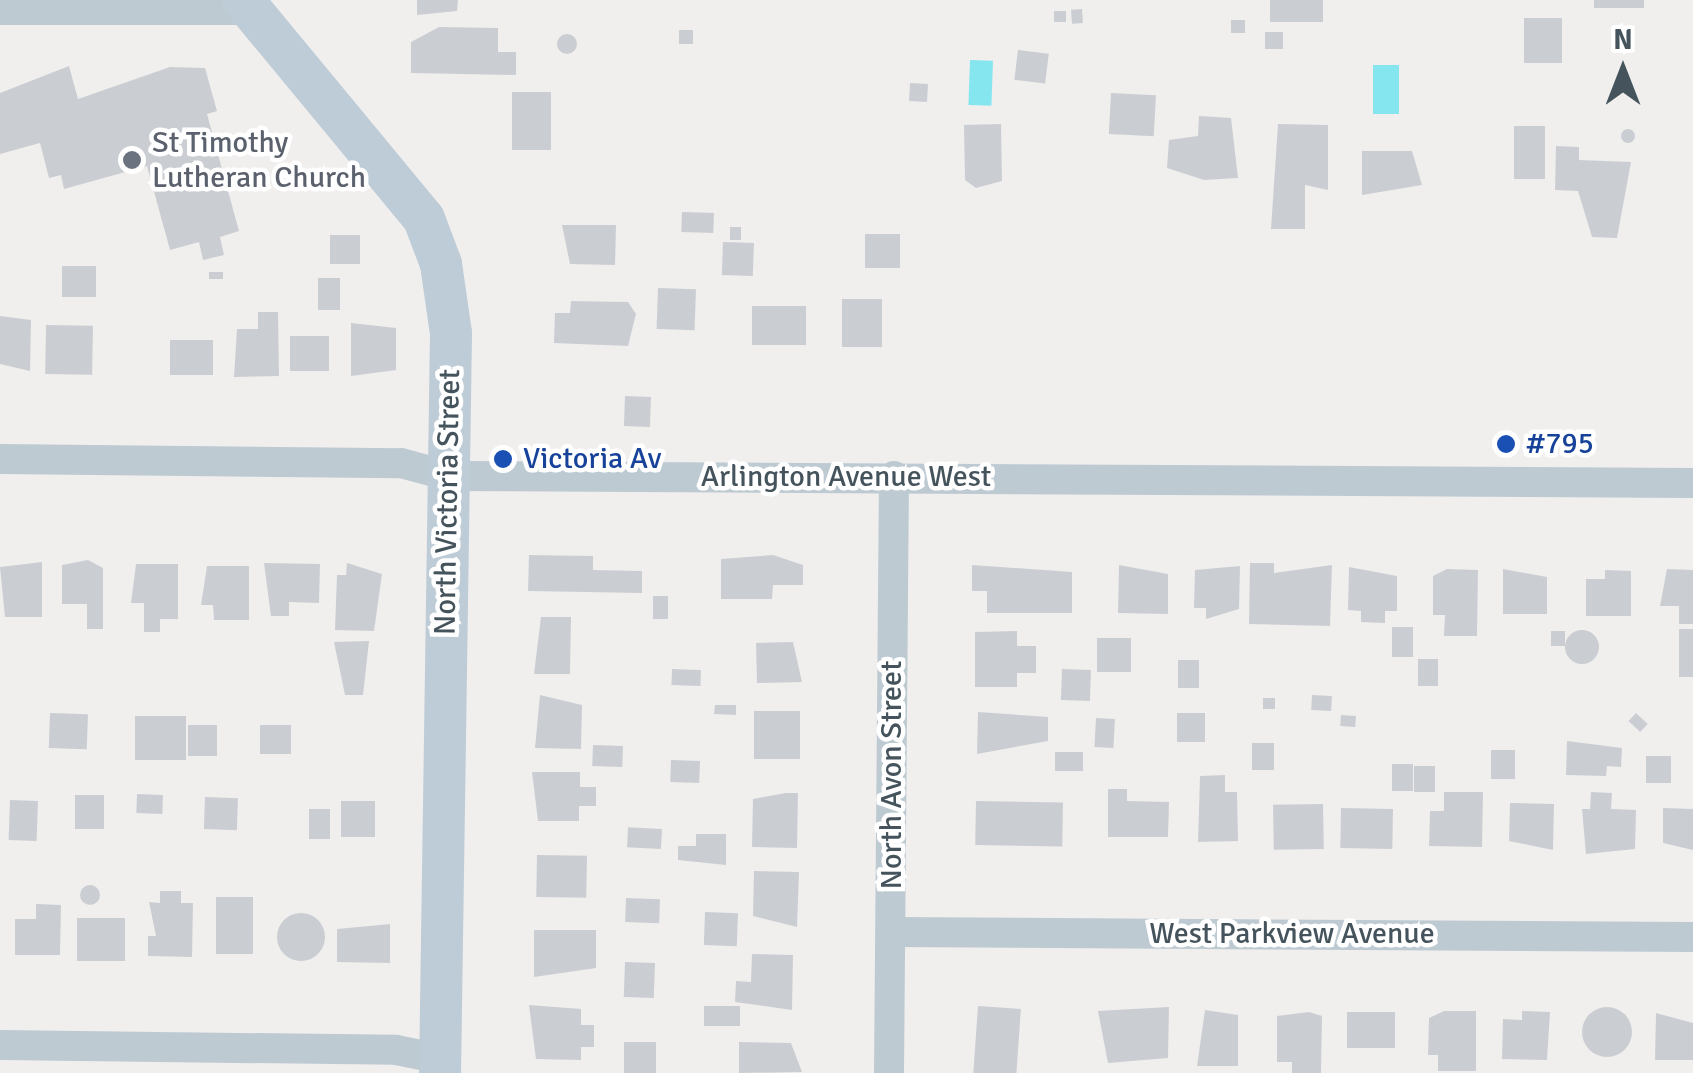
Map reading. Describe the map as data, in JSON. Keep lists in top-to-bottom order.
{
  "streets": {
    "street": [
      "Arlington Avenue West",
      "North Victoria Street",
      "North Avon Street",
      "West Parkview Avenue"
    ]
  },
  "crossings": [
    ["Arlington Avenue West", "North Victoria Street"],
    ["Arlington Avenue West", "North Avon Street"],
    ["North Avon Street", "West Parkview Avenue"]
  ],
  "places": ["St Timothy Lutheran Church", "#795", "Victoria Av"],
  "north": "top"
}
